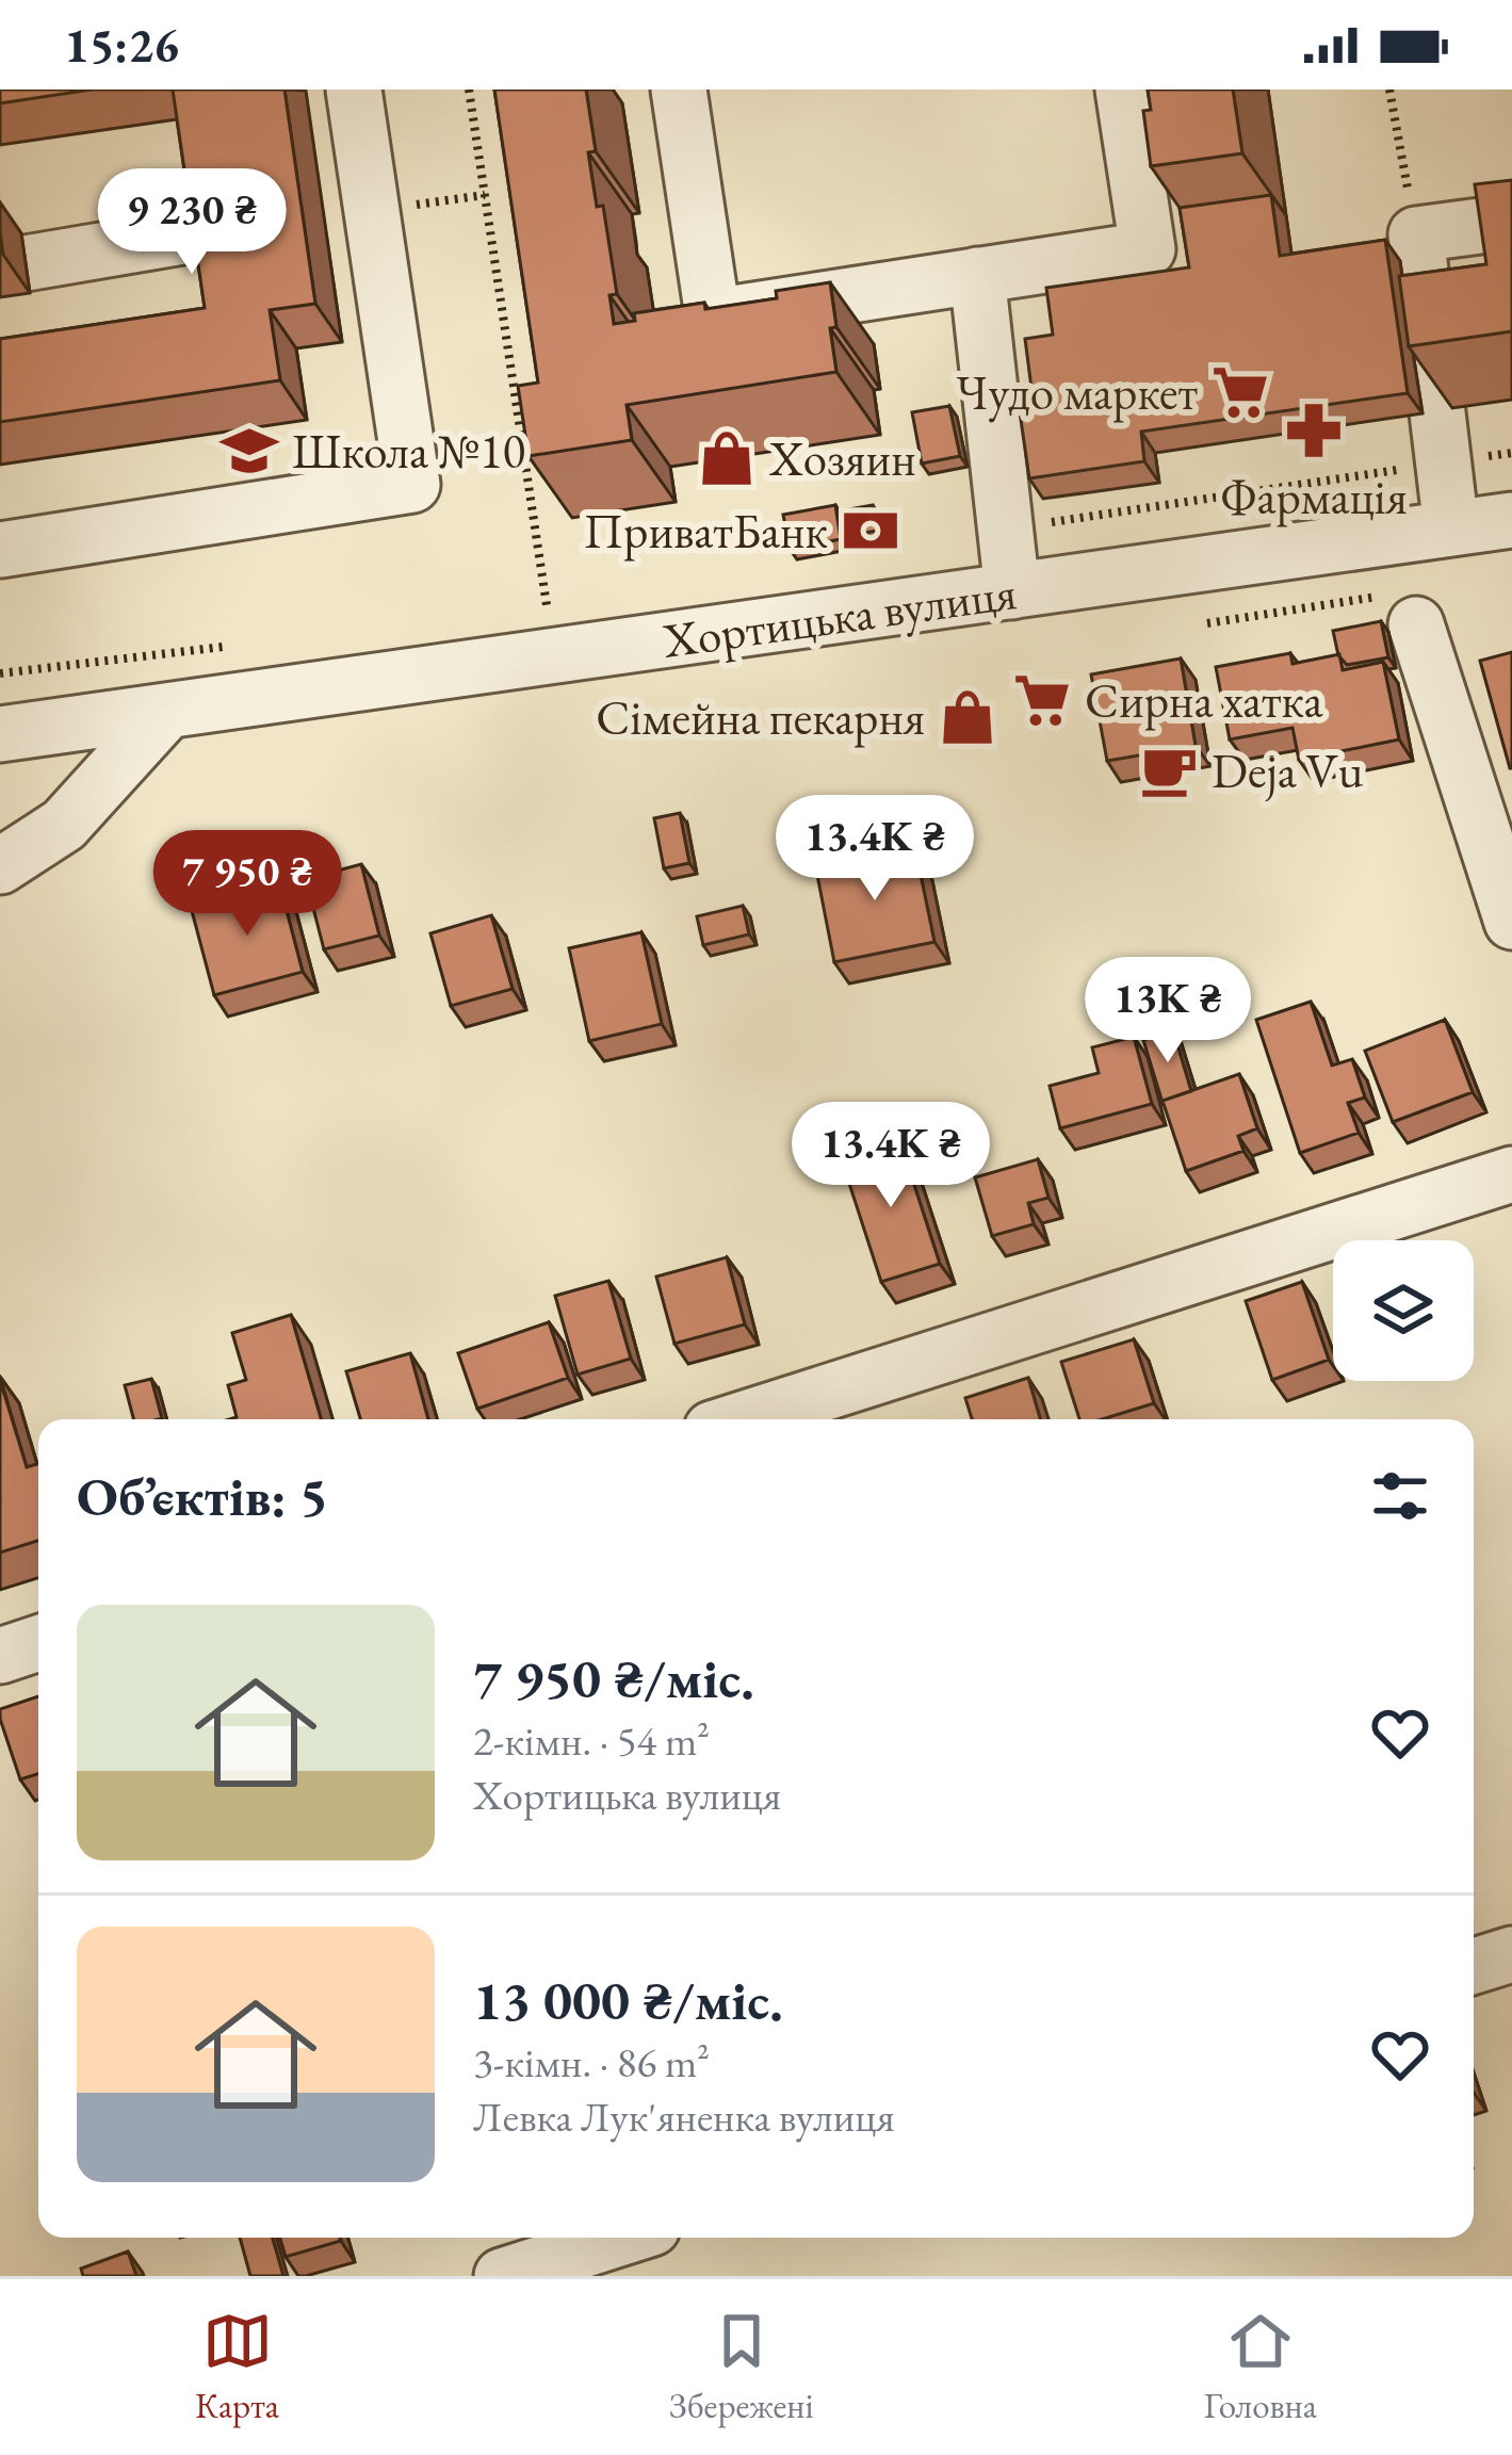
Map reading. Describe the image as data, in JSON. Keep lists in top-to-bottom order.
{
  "streets": {
    "street": ["Хортицька вулиця"]
  },
  "places": {
    "supermarket": ["Чудо маркет", "Сирна хатка"],
    "pharmacy": ["Фармація"],
    "school or university": ["Школа №10"],
    "shop": ["Хозяин", "Сімейна пекарня"],
    "bank": ["ПриватБанк"],
    "cafe": ["Deja Vu"]
  },
  "page": {
    "status": "15:26",
    "price": [
      "9 230 ₴",
      "13.4K ₴",
      "7 950 ₴",
      "13K ₴",
      "13.4K ₴"
    ],
    "heading": "Об’єктів: 5",
    "list": [
      {
        "name": "7 950 ₴/міс.",
        "note": "2-кімн. · 54 m² · Хортицька вулиця"
      },
      {
        "name": "13 000 ₴/міс.",
        "note": "3-кімн. · 86 m² · Левка Лук'яненка вулиця"
      }
    ],
    "tabs": ["Карта", "Збережені", "Головна"]
  }
}
